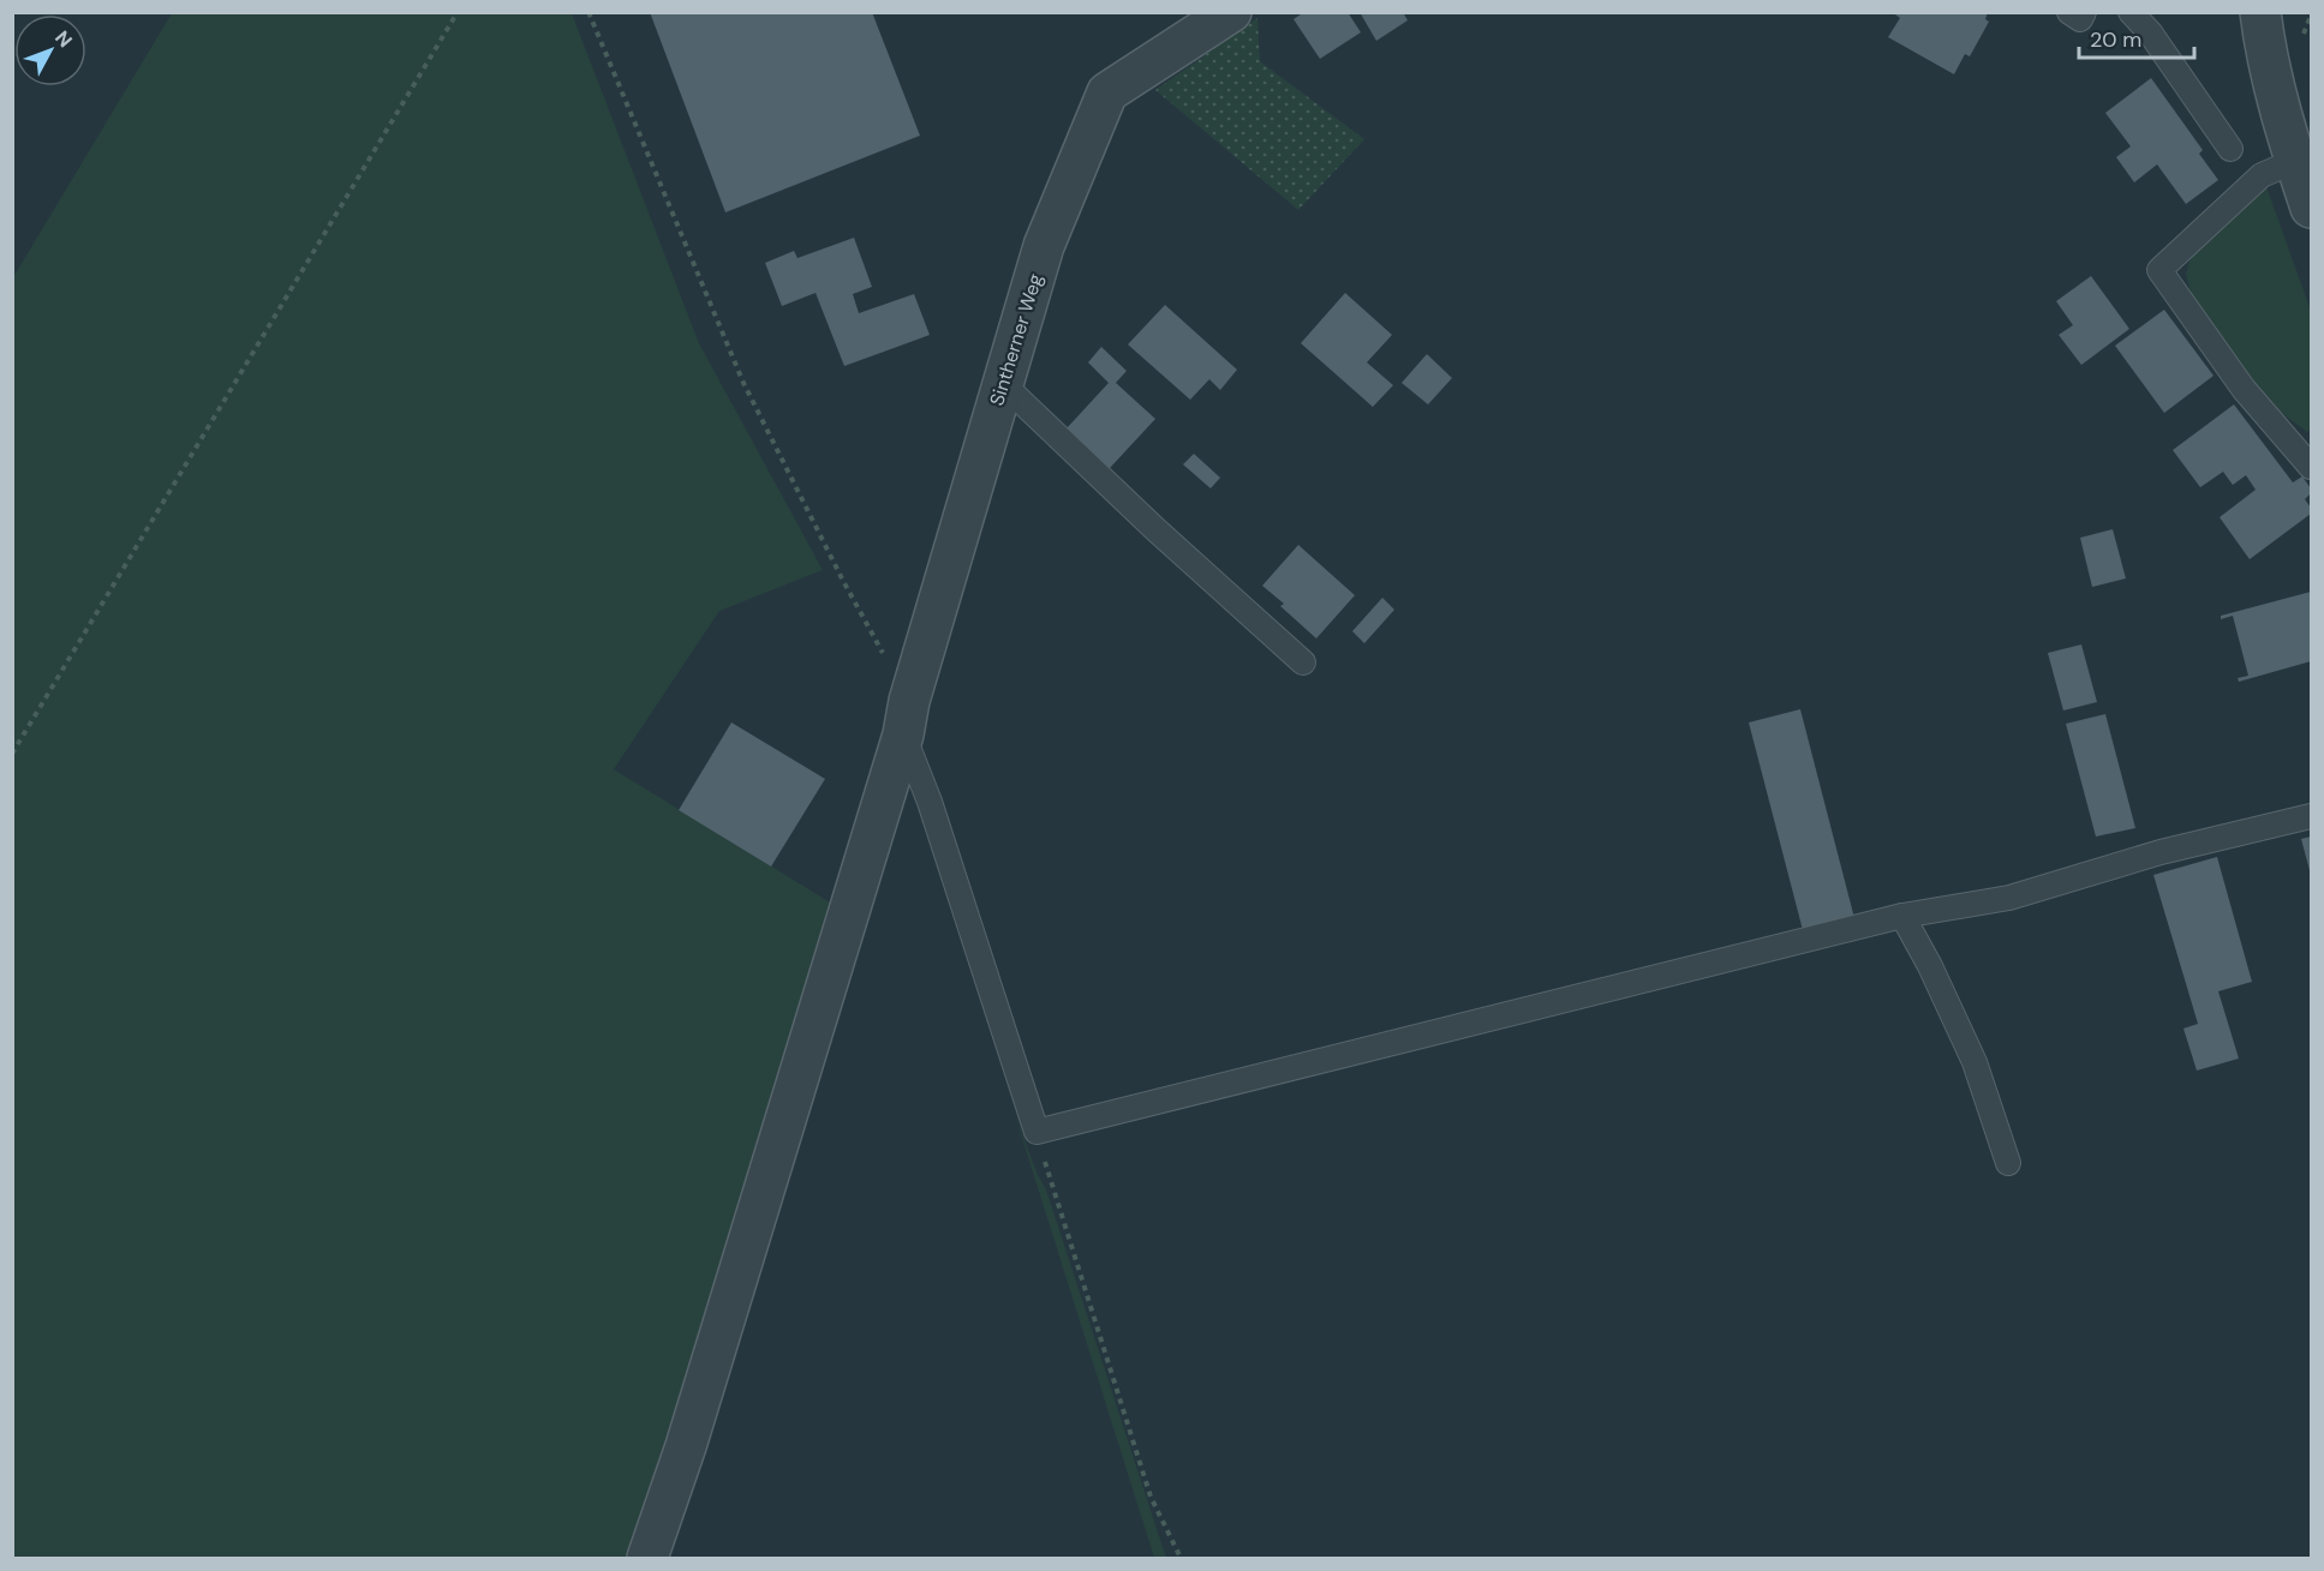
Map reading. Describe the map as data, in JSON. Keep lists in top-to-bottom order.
{
  "streets": {
    "street": ["Sintherner Weg"]
  },
  "scale_bar": "20 m",
  "north": "top right"
}
